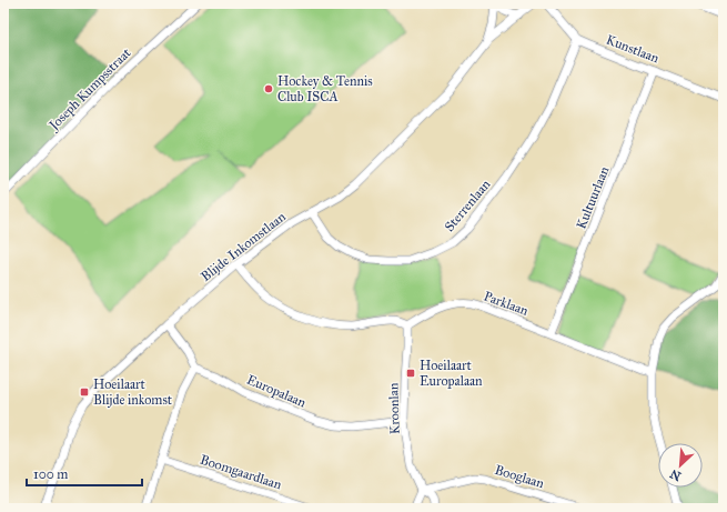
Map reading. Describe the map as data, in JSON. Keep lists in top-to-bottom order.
{
  "streets": {
    "street": [
      "Kunstlaan",
      "Joseph Kumpsstraat",
      "Kultuurlaan",
      "Sterrenlaan",
      "Blijde Inkomstlaan",
      "Parklaan",
      "Europalaan",
      "Kroonlan",
      "Boomgaardlaan",
      "Booglaan"
    ]
  },
  "crossings": [
    ["Kunstlaan", "Kultuurlaan"],
    ["Kunstlaan", "Sterrenlaan"],
    ["Kultuurlaan", "Parklaan"],
    ["Sterrenlaan", "Blijde Inkomstlaan"],
    ["Parklaan", "Kroonlan"],
    ["Europalaan", "Kroonlan"],
    ["Kroonlan", "Booglaan"]
  ],
  "places": {
    "other": ["Hockey & Tennis Club ISCA"],
    "transit": ["Hoeilaart Europalaan", "Hoeilaart Blijde inkomst"]
  },
  "scale_bar": "100 m",
  "north": "bottom left"
}
